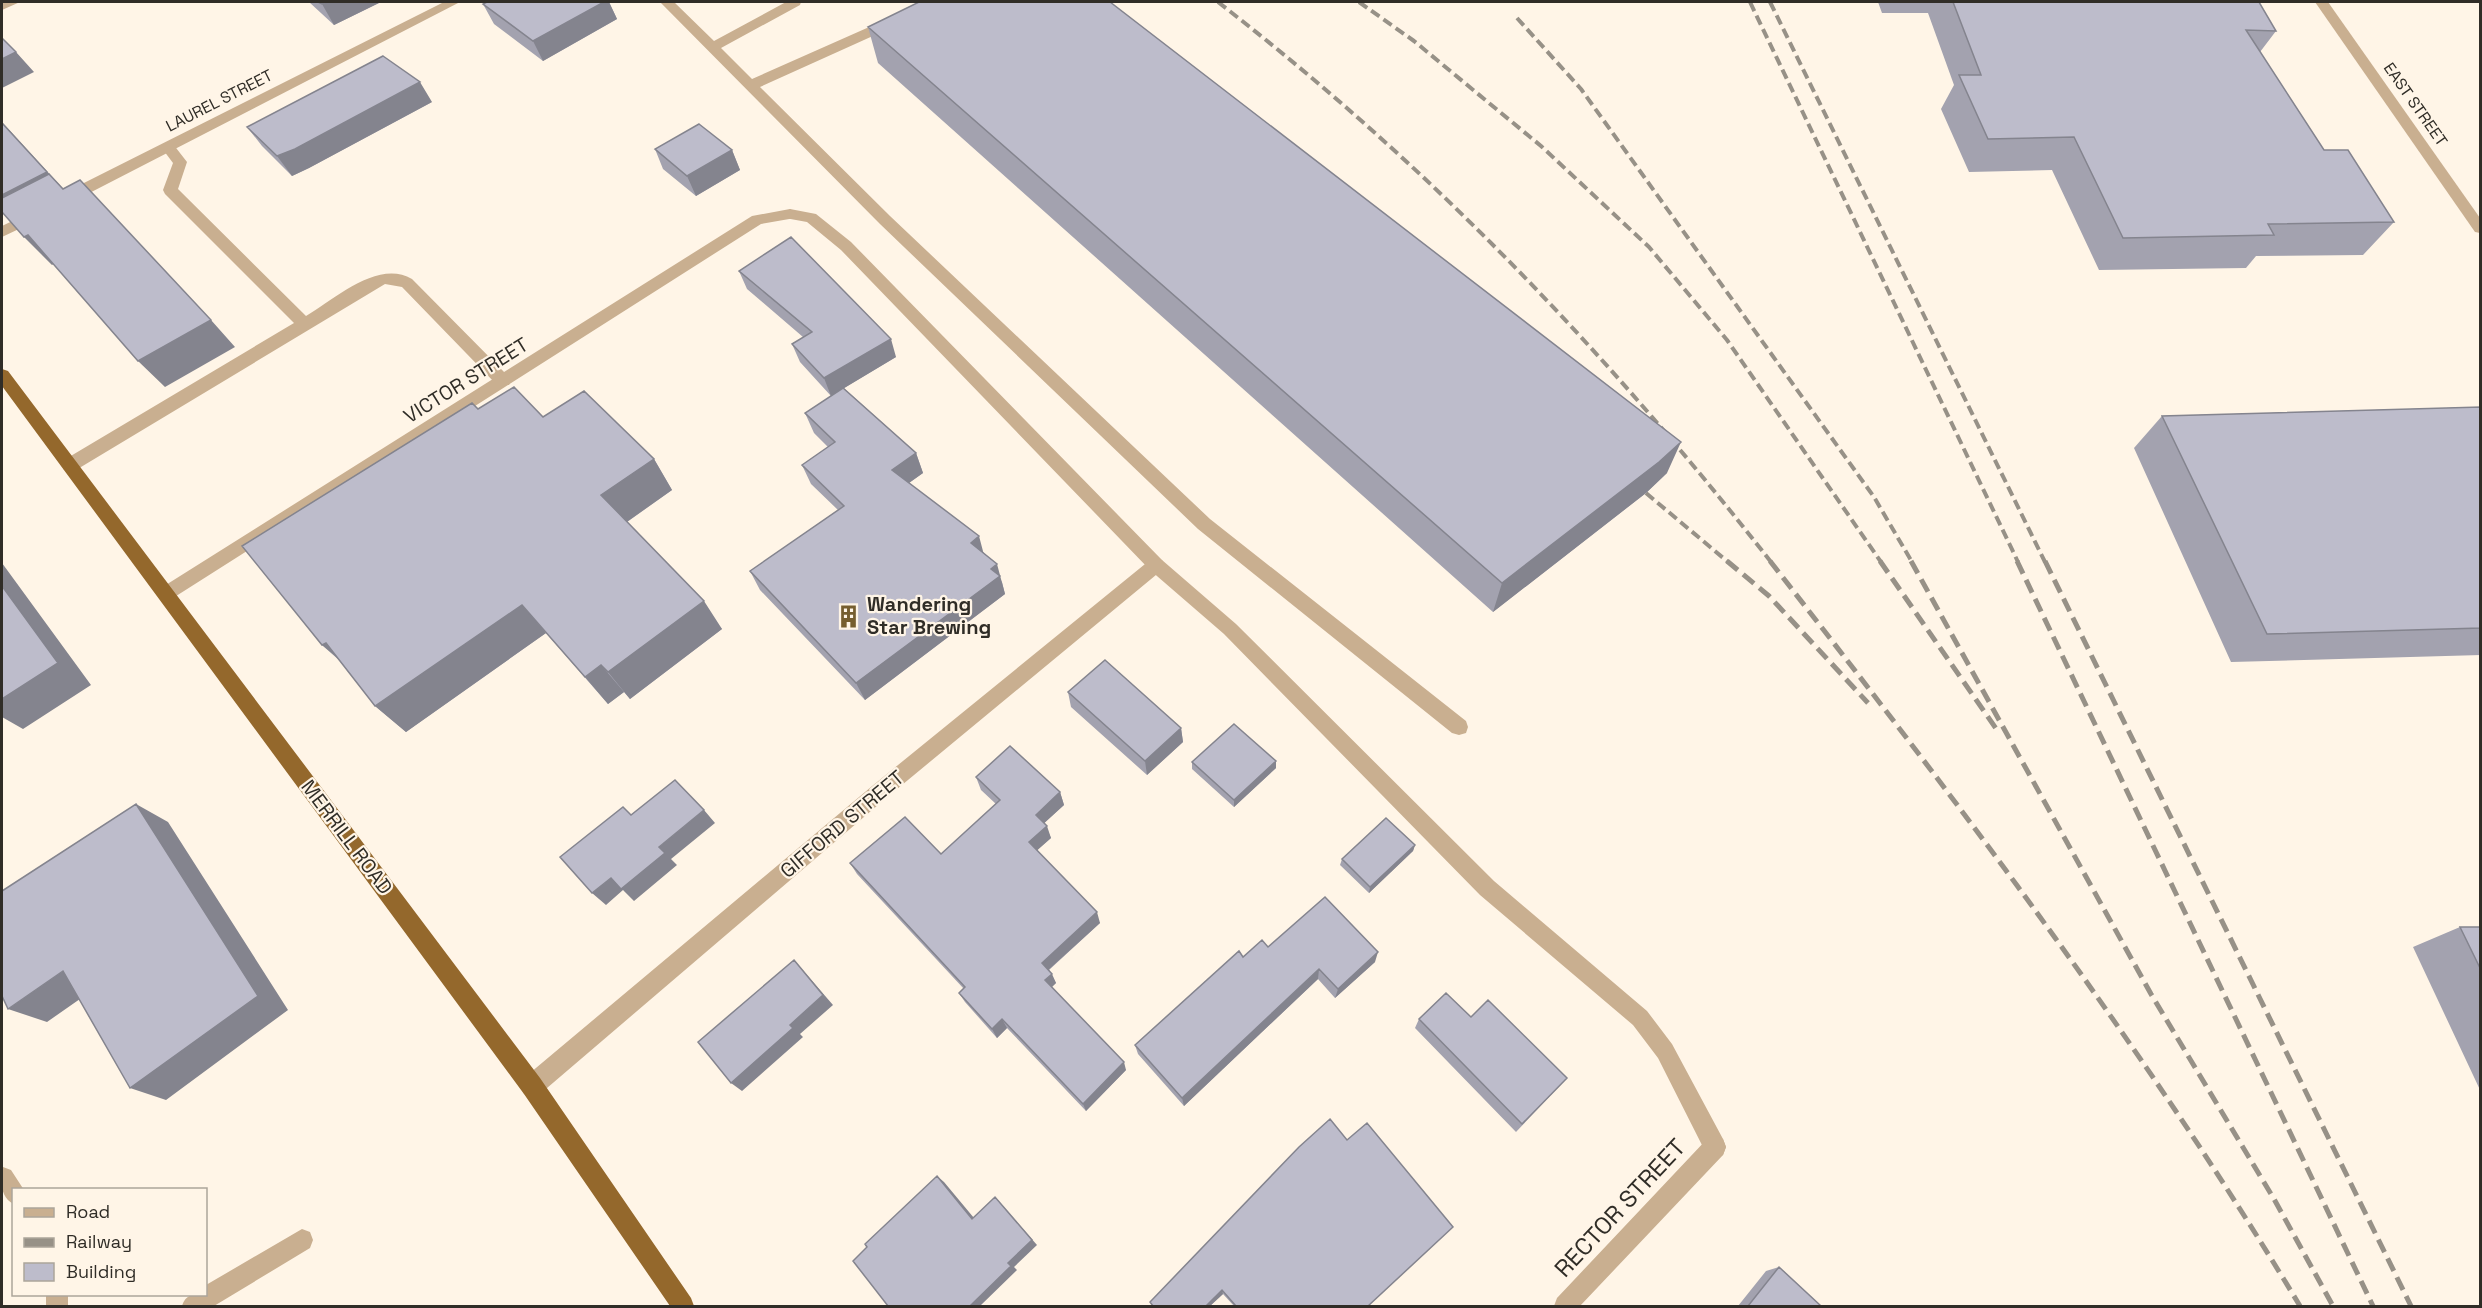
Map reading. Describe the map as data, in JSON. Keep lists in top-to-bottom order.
{
  "streets": {
    "highway": ["MERRILL ROAD"],
    "street": [
      "LAUREL STREET",
      "EAST STREET",
      "VICTOR STREET",
      "GIFFORD STREET",
      "RECTOR STREET"
    ]
  },
  "crossings": [
    ["VICTOR STREET", "GIFFORD STREET"],
    ["VICTOR STREET", "MERRILL ROAD"],
    ["VICTOR STREET", "RECTOR STREET"],
    ["GIFFORD STREET", "MERRILL ROAD"],
    ["GIFFORD STREET", "RECTOR STREET"]
  ],
  "places": {
    "building": ["Wandering Star Brewing"]
  },
  "legend": ["Road", "Railway", "Building"]
}
